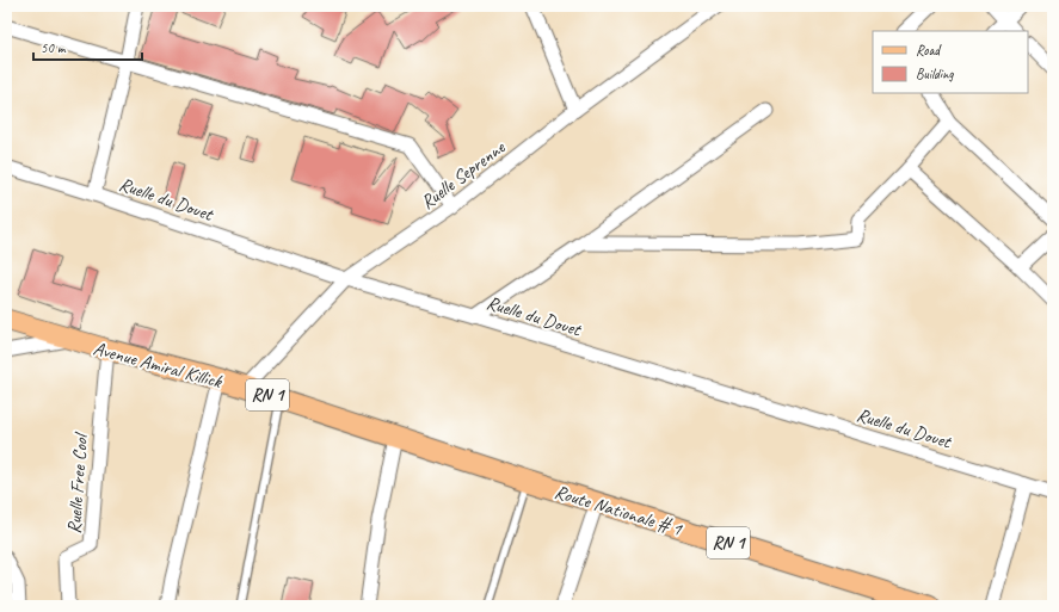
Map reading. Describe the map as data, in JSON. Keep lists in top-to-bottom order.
{
  "streets": {
    "main road": ["Avenue Amiral Killick", "RN 1", "Route Nationale # 1"],
    "street": ["Ruelle Seprenne", "Ruelle du Douet", "Ruelle Free Cool"]
  },
  "crossings": [
    ["Ruelle Seprenne", "Ruelle du Douet"],
    ["Ruelle Seprenne", "Avenue Amiral Killick"],
    ["Avenue Amiral Killick", "Ruelle Free Cool"],
    ["Avenue Amiral Killick", "Route Nationale # 1"]
  ],
  "legend": ["Road", "Building"],
  "scale_bar": "50 m"
}
